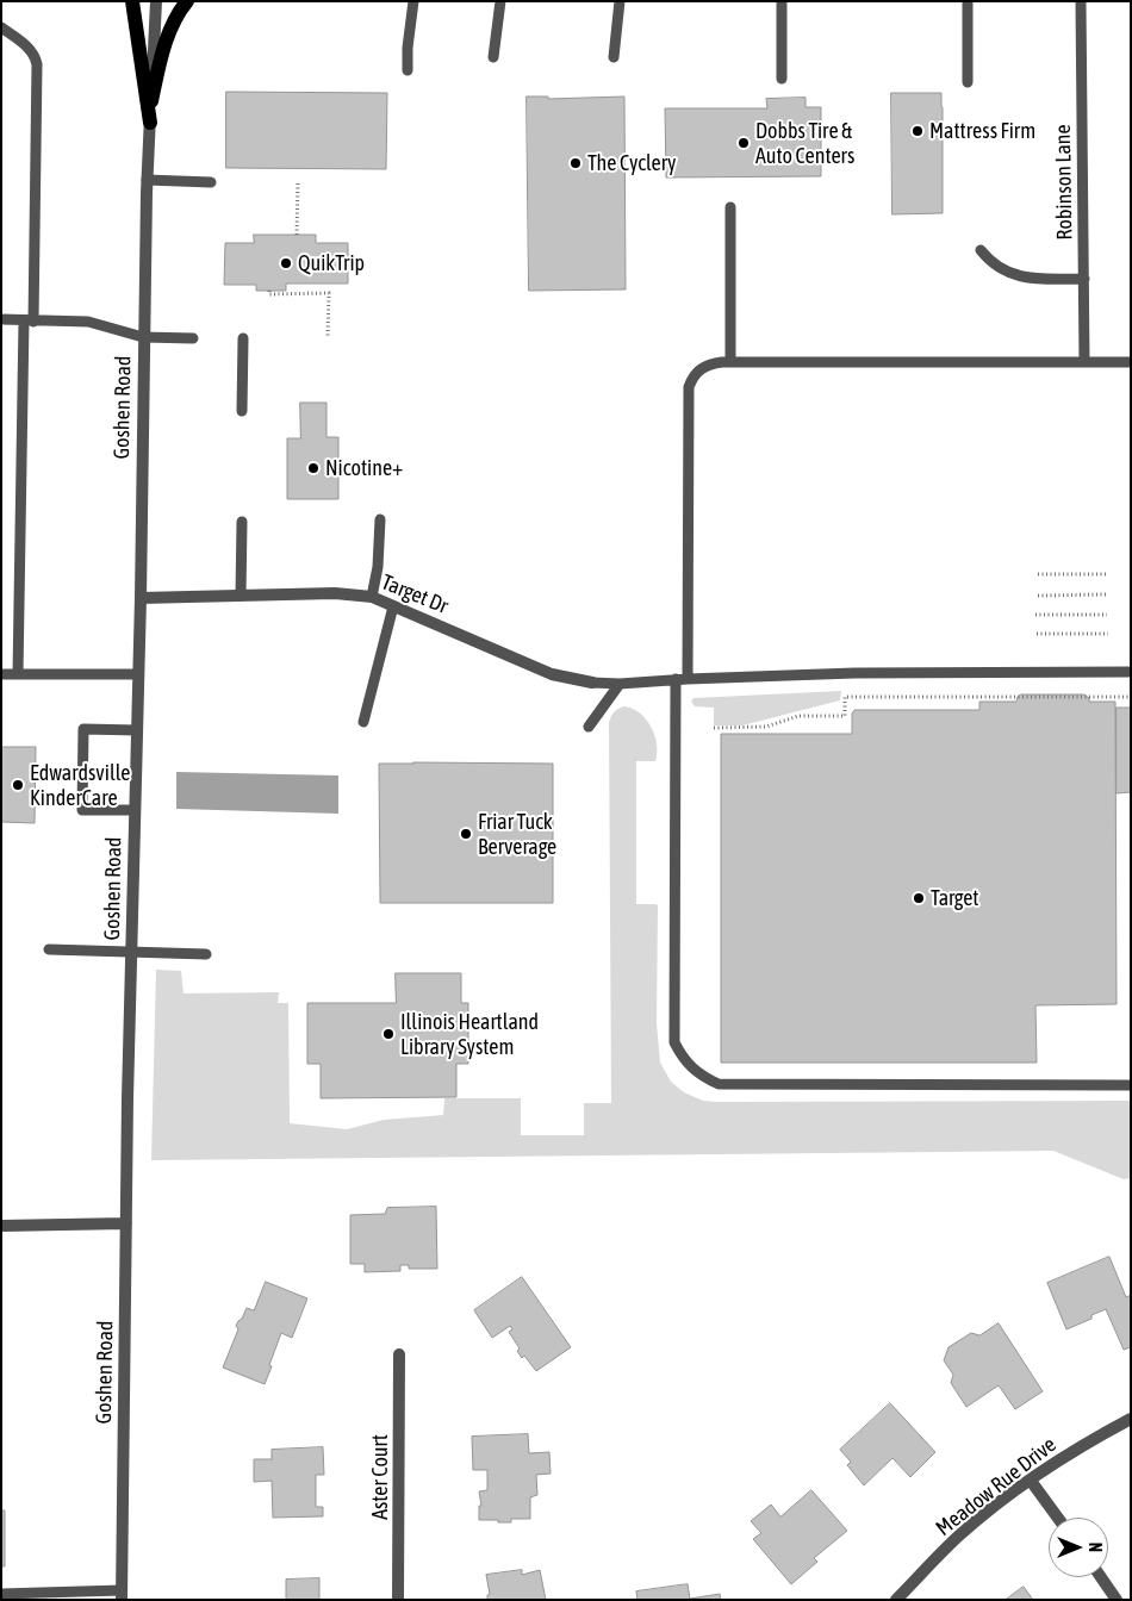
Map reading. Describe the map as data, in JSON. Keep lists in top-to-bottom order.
{
  "streets": {
    "street": [
      "Goshen Road",
      "Target Dr",
      "Aster Court",
      "Meadow Rue Drive"
    ],
    "lane": ["Robinson Lane"]
  },
  "crossings": [
    ["Goshen Road", "Target Dr"]
  ],
  "places": [
    "Mattress Firm",
    "Dobbs Tire & Auto Centers",
    "The Cyclery",
    "QuikTrip",
    "Nicotine+",
    "Edwardsville KinderCare",
    "Friar Tuck Berverage",
    "Target",
    "Illinois Heartland Library System"
  ],
  "north": "right"
}
